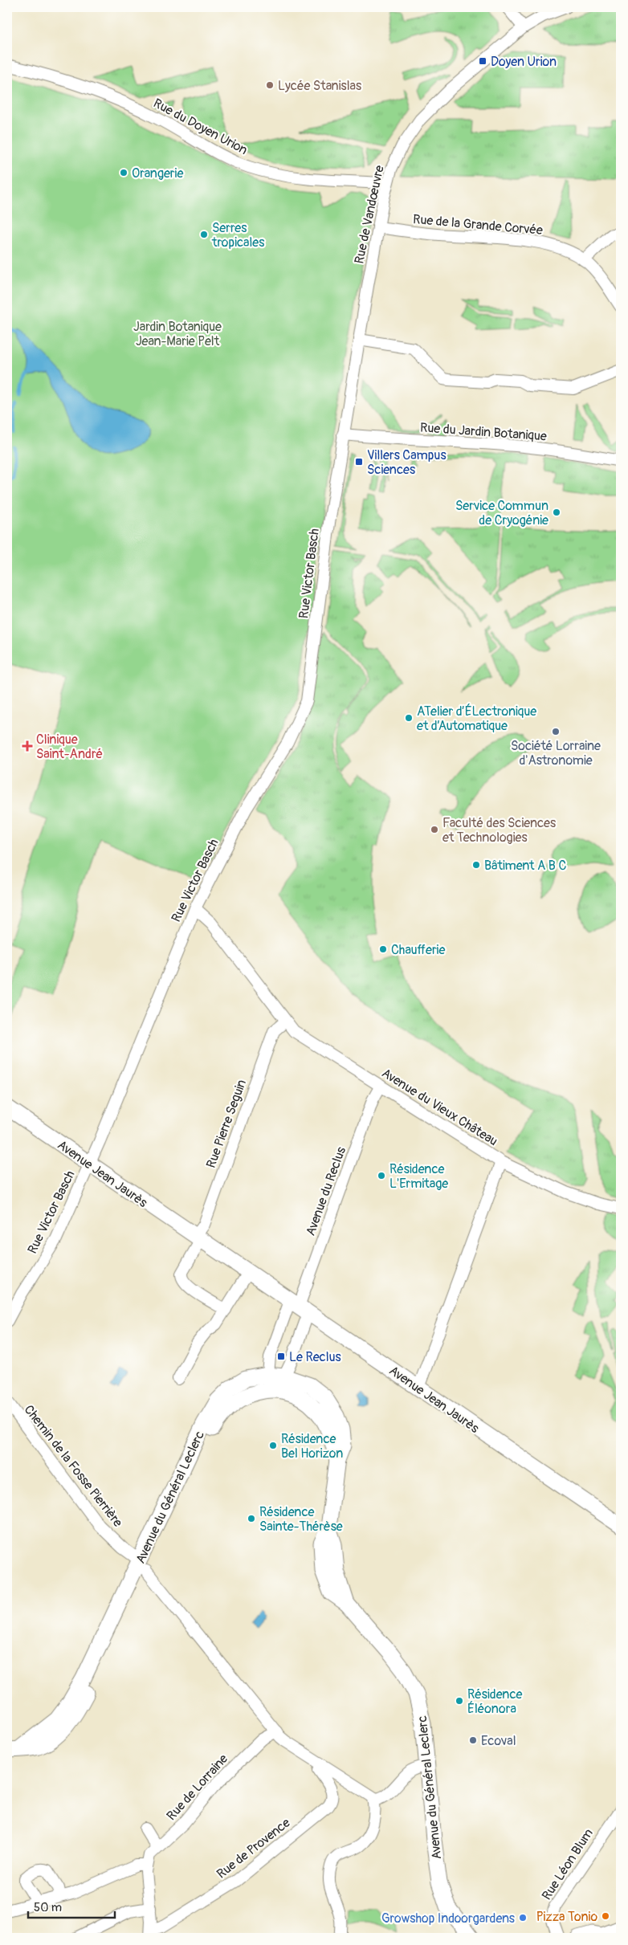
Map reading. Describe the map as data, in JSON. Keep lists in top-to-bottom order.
{
  "streets": {
    "main road": ["Avenue Jean Jaurès", "Avenue du Général Leclerc"],
    "street": [
      "Rue du Doyen Urion",
      "Rue de Vandœuvre",
      "Rue de la Grande Corvée",
      "Rue du Jardin Botanique",
      "Rue Victor Basch",
      "Avenue du Vieux Château",
      "Rue Pierre Seguin",
      "Avenue du Reclus",
      "Chemin de la Fosse Pierrière",
      "Rue de Lorraine",
      "Rue de Provence",
      "Rue Léon Blum"
    ]
  },
  "crossings": [
    ["Rue du Doyen Urion", "Rue de Vandœuvre"],
    ["Rue de Vandœuvre", "Rue de la Grande Corvée"],
    ["Rue de Vandœuvre", "Rue du Jardin Botanique"],
    ["Rue de Vandœuvre", "Rue Victor Basch"],
    ["Rue du Jardin Botanique", "Rue Victor Basch"],
    ["Rue Victor Basch", "Avenue du Vieux Château"],
    ["Rue Victor Basch", "Avenue Jean Jaurès"],
    ["Avenue du Vieux Château", "Rue Pierre Seguin"],
    ["Avenue du Vieux Château", "Avenue Jean Jaurès"],
    ["Avenue du Vieux Château", "Avenue du Reclus"],
    ["Rue Pierre Seguin", "Avenue Jean Jaurès"],
    ["Avenue Jean Jaurès", "Avenue du Reclus"],
    ["Avenue du Reclus", "Avenue du Général Leclerc"],
    ["Chemin de la Fosse Pierrière", "Avenue du Général Leclerc"]
  ],
  "parks": ["Jardin Botanique Jean-Marie Pelt"],
  "places": {
    "transit": ["Doyen Urion", "Villers Campus Sciences", "Le Reclus"],
    "other": [
      "Lycée Stanislas",
      "Orangerie",
      "Serres tropicales",
      "Service Commun de Cryogénie",
      "ATelier d’ÉLectronique et d’Automatique",
      "Société Lorraine d'Astronomie",
      "Faculté des Sciences et Technologies",
      "Bâtiment A B C",
      "Chaufferie",
      "Résidence L'Ermitage",
      "Résidence Bel Horizon",
      "Résidence Sainte-Thérèse",
      "Résidence Éléonora",
      "Ecoval",
      "Pizza Tonio",
      "Growshop Indoorgardens"
    ],
    "health": ["Clinique Saint-André"]
  },
  "scale_bar": "50 m"
}
